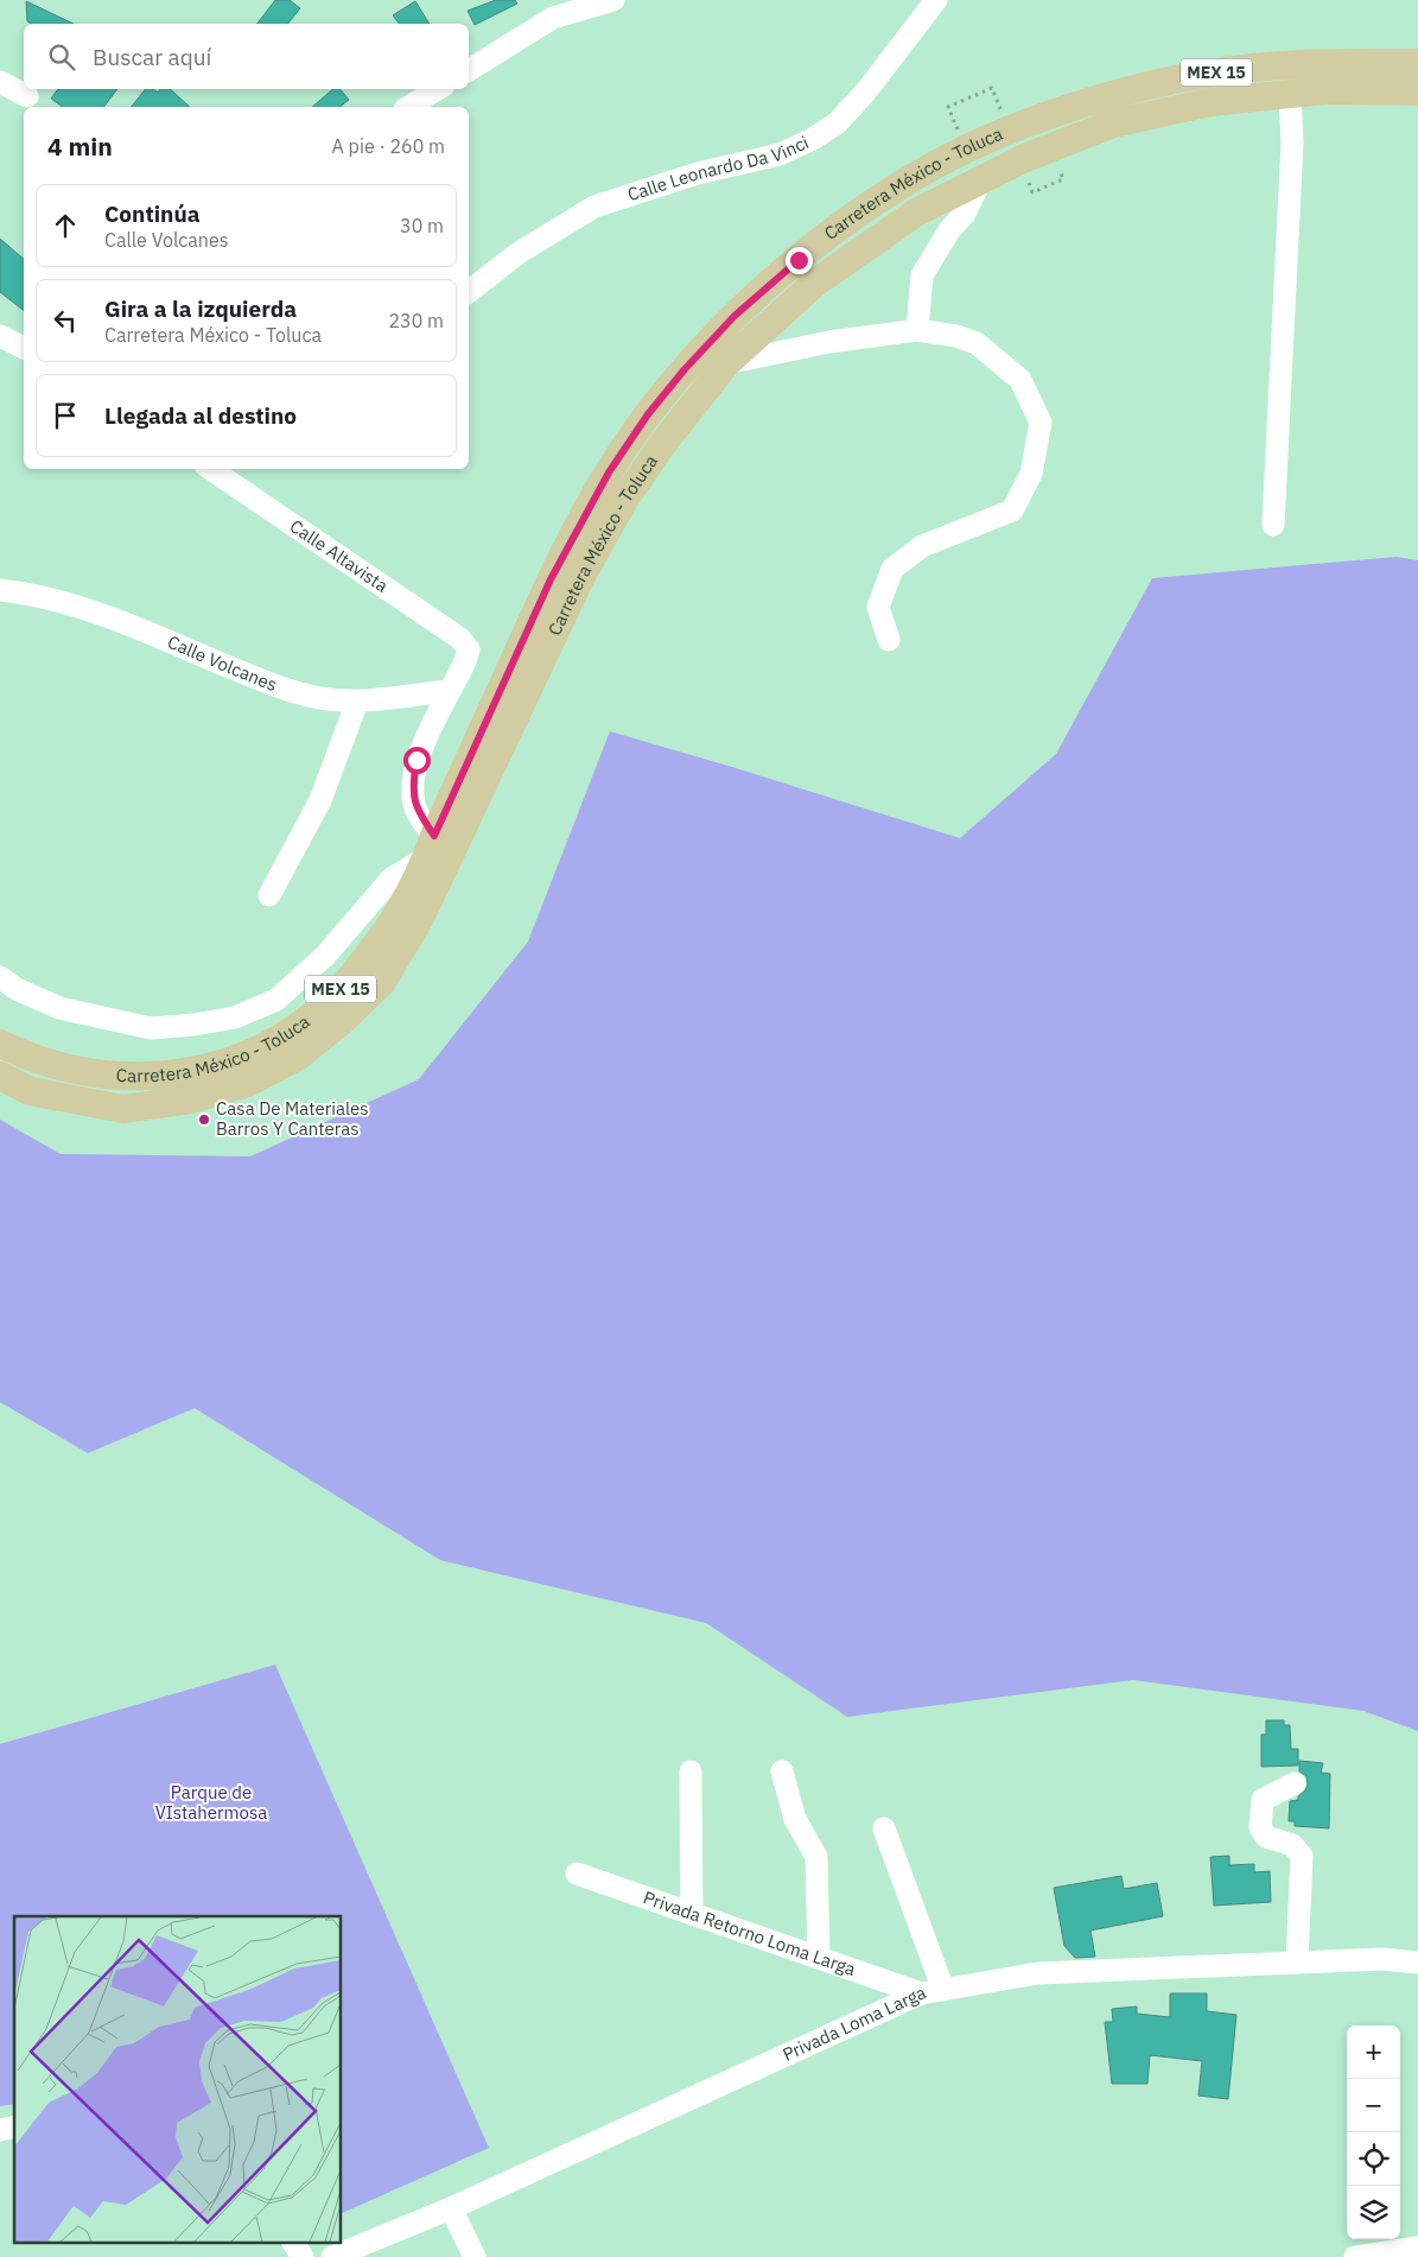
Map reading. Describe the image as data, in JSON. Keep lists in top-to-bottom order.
{
  "streets": {
    "main road": ["MEX 15", "Carretera México - Toluca"],
    "street": [
      "Calle Leonardo Da Vinci",
      "Calle Altavista",
      "Calle Volcanes",
      "Privada Retorno Loma Larga",
      "Privada Loma Larga"
    ]
  },
  "crossings": [
    ["Calle Altavista", "Calle Volcanes"],
    ["Privada Retorno Loma Larga", "Privada Loma Larga"]
  ],
  "parks": ["Parque de VIstahermosa"],
  "places": ["Casa De Materiales Barros Y Canteras"],
  "page": {
    "search": "Buscar aquí",
    "heading": ["4 min", "A pie · 260 m"],
    "list": [
      ["Continúa", "Calle Volcanes", "30 m"],
      ["Gira a la izquierda", "Carretera México - Toluca", "230 m"],
      "Llegada al destino"
    ],
    "map_buttons": ["+", "−"]
  }
}
